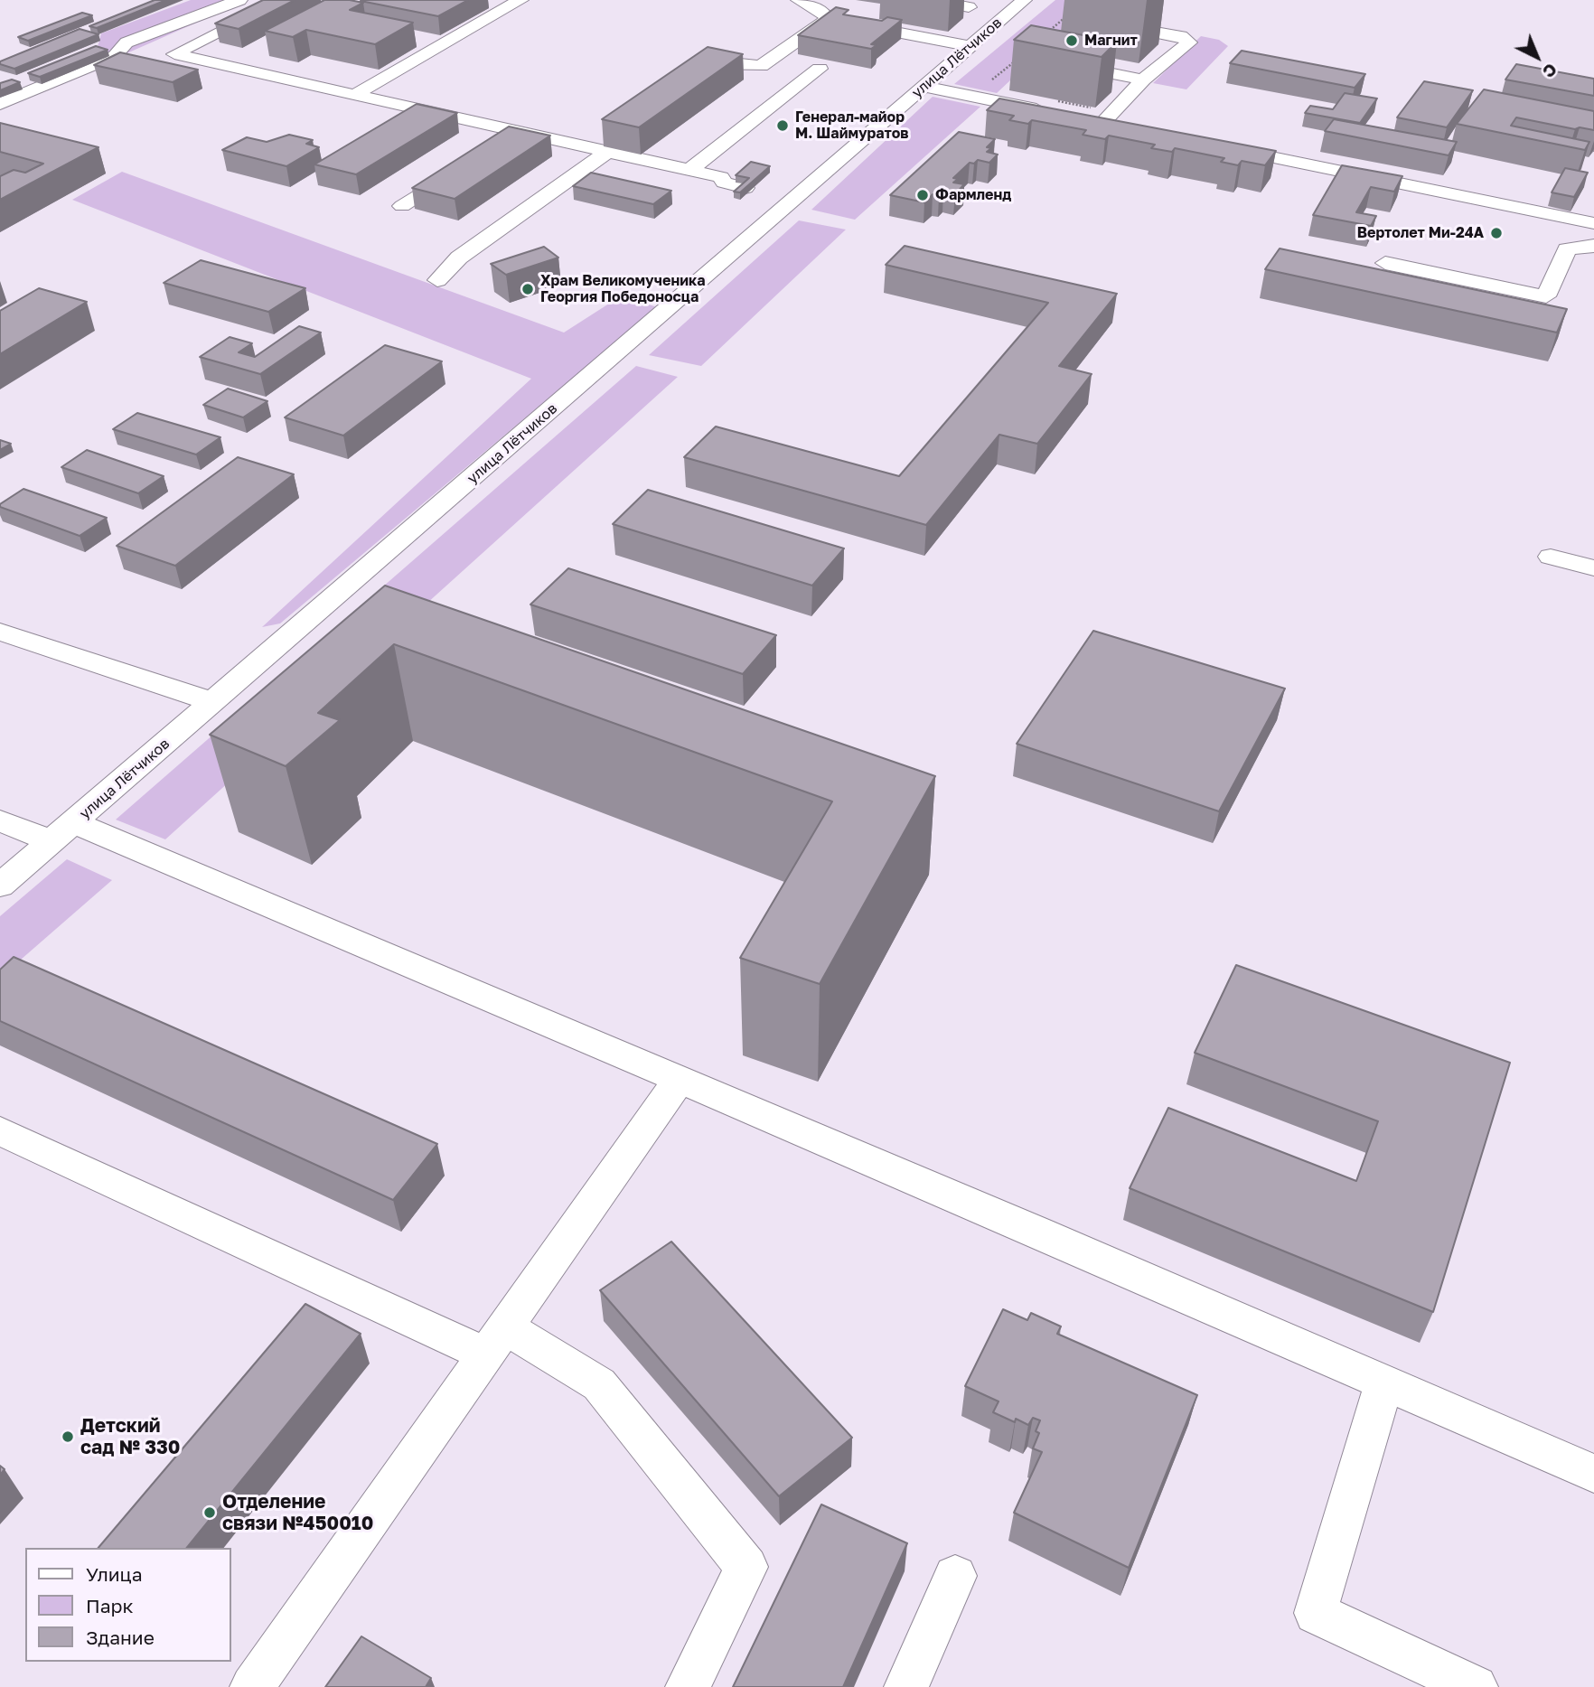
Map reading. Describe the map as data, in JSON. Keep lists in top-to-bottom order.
{
  "streets": {
    "street": ["улица Лётчиков"]
  },
  "places": [
    "Магнит",
    "Генерал-майор М. Шаймуратов",
    "Фармленд",
    "Вертолет Ми-24А",
    "Храм Великомученика Георгия Победоносца",
    "Детский сад № 330",
    "Отделение связи №450010"
  ],
  "legend": ["Улица", "Парк", "Здание"],
  "north": "bottom right"
}
